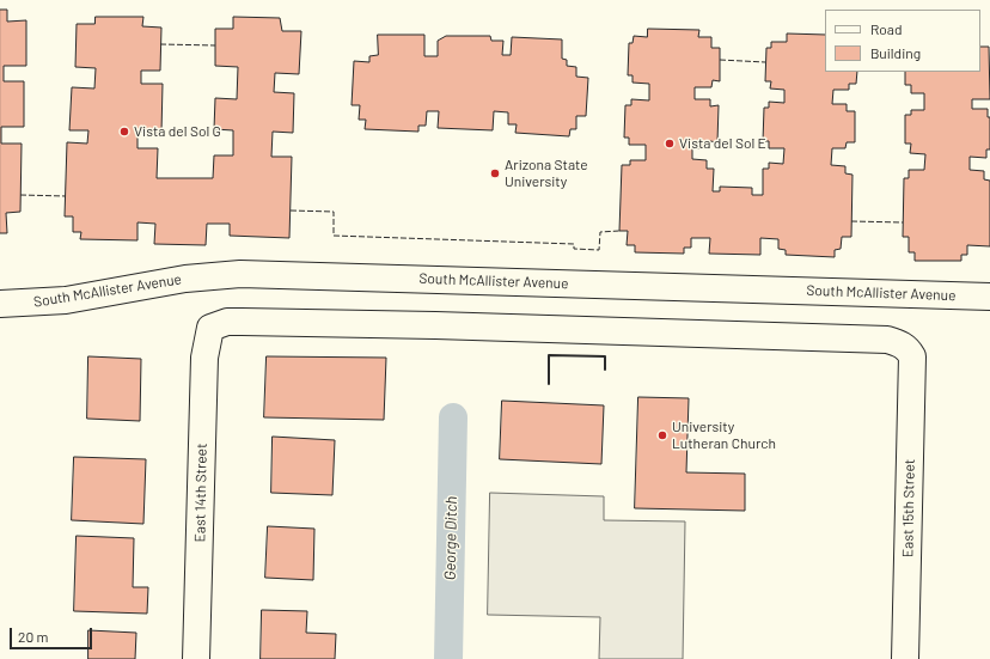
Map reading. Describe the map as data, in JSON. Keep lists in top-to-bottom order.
{
  "streets": {
    "street": ["South McAllister Avenue", "East 14th Street", "East 15th Street"]
  },
  "crossings": [
    ["East 14th Street", "East 15th Street"]
  ],
  "water": ["George Ditch"],
  "places": [
    "Vista del Sol G",
    "Vista del Sol E",
    "Arizona State University",
    "University Lutheran Church"
  ],
  "legend": ["Road", "Building"],
  "scale_bar": "20 m"
}
